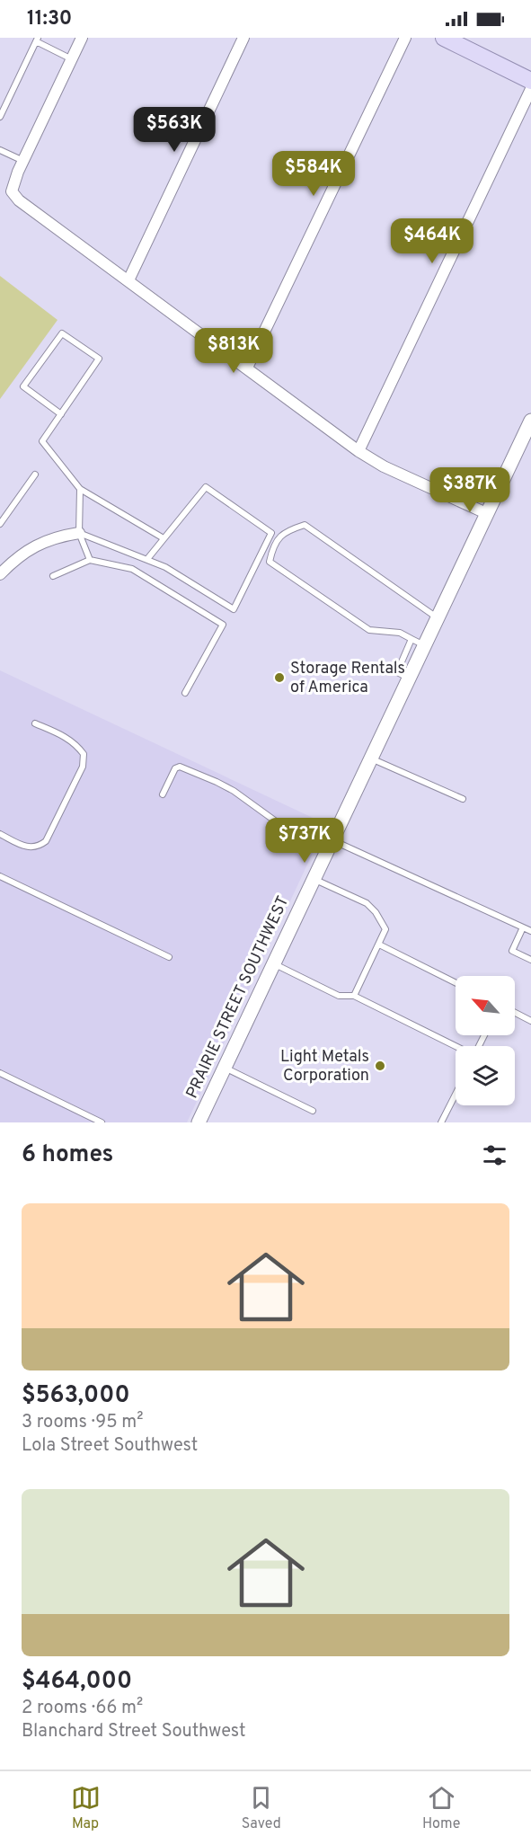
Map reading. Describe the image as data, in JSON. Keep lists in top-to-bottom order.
{
  "streets": {
    "street": ["PRAIRIE STREET SOUTHWEST"]
  },
  "places": ["Storage Rentals of America", "Light Metals Corporation"],
  "north": "top left",
  "page": {
    "status": "11:30",
    "price": [
      "$563K",
      "$584K",
      "$464K",
      "$813K",
      "$387K",
      "$737K"
    ],
    "heading": "6 homes",
    "list": [
      {
        "name": "$563,000",
        "note": "3 rooms · 95 m² · Lola Street Southwest"
      },
      {
        "name": "$464,000",
        "note": "2 rooms · 66 m² · Blanchard Street Southwest"
      }
    ],
    "tabs": ["Map", "Saved", "Home"]
  }
}
